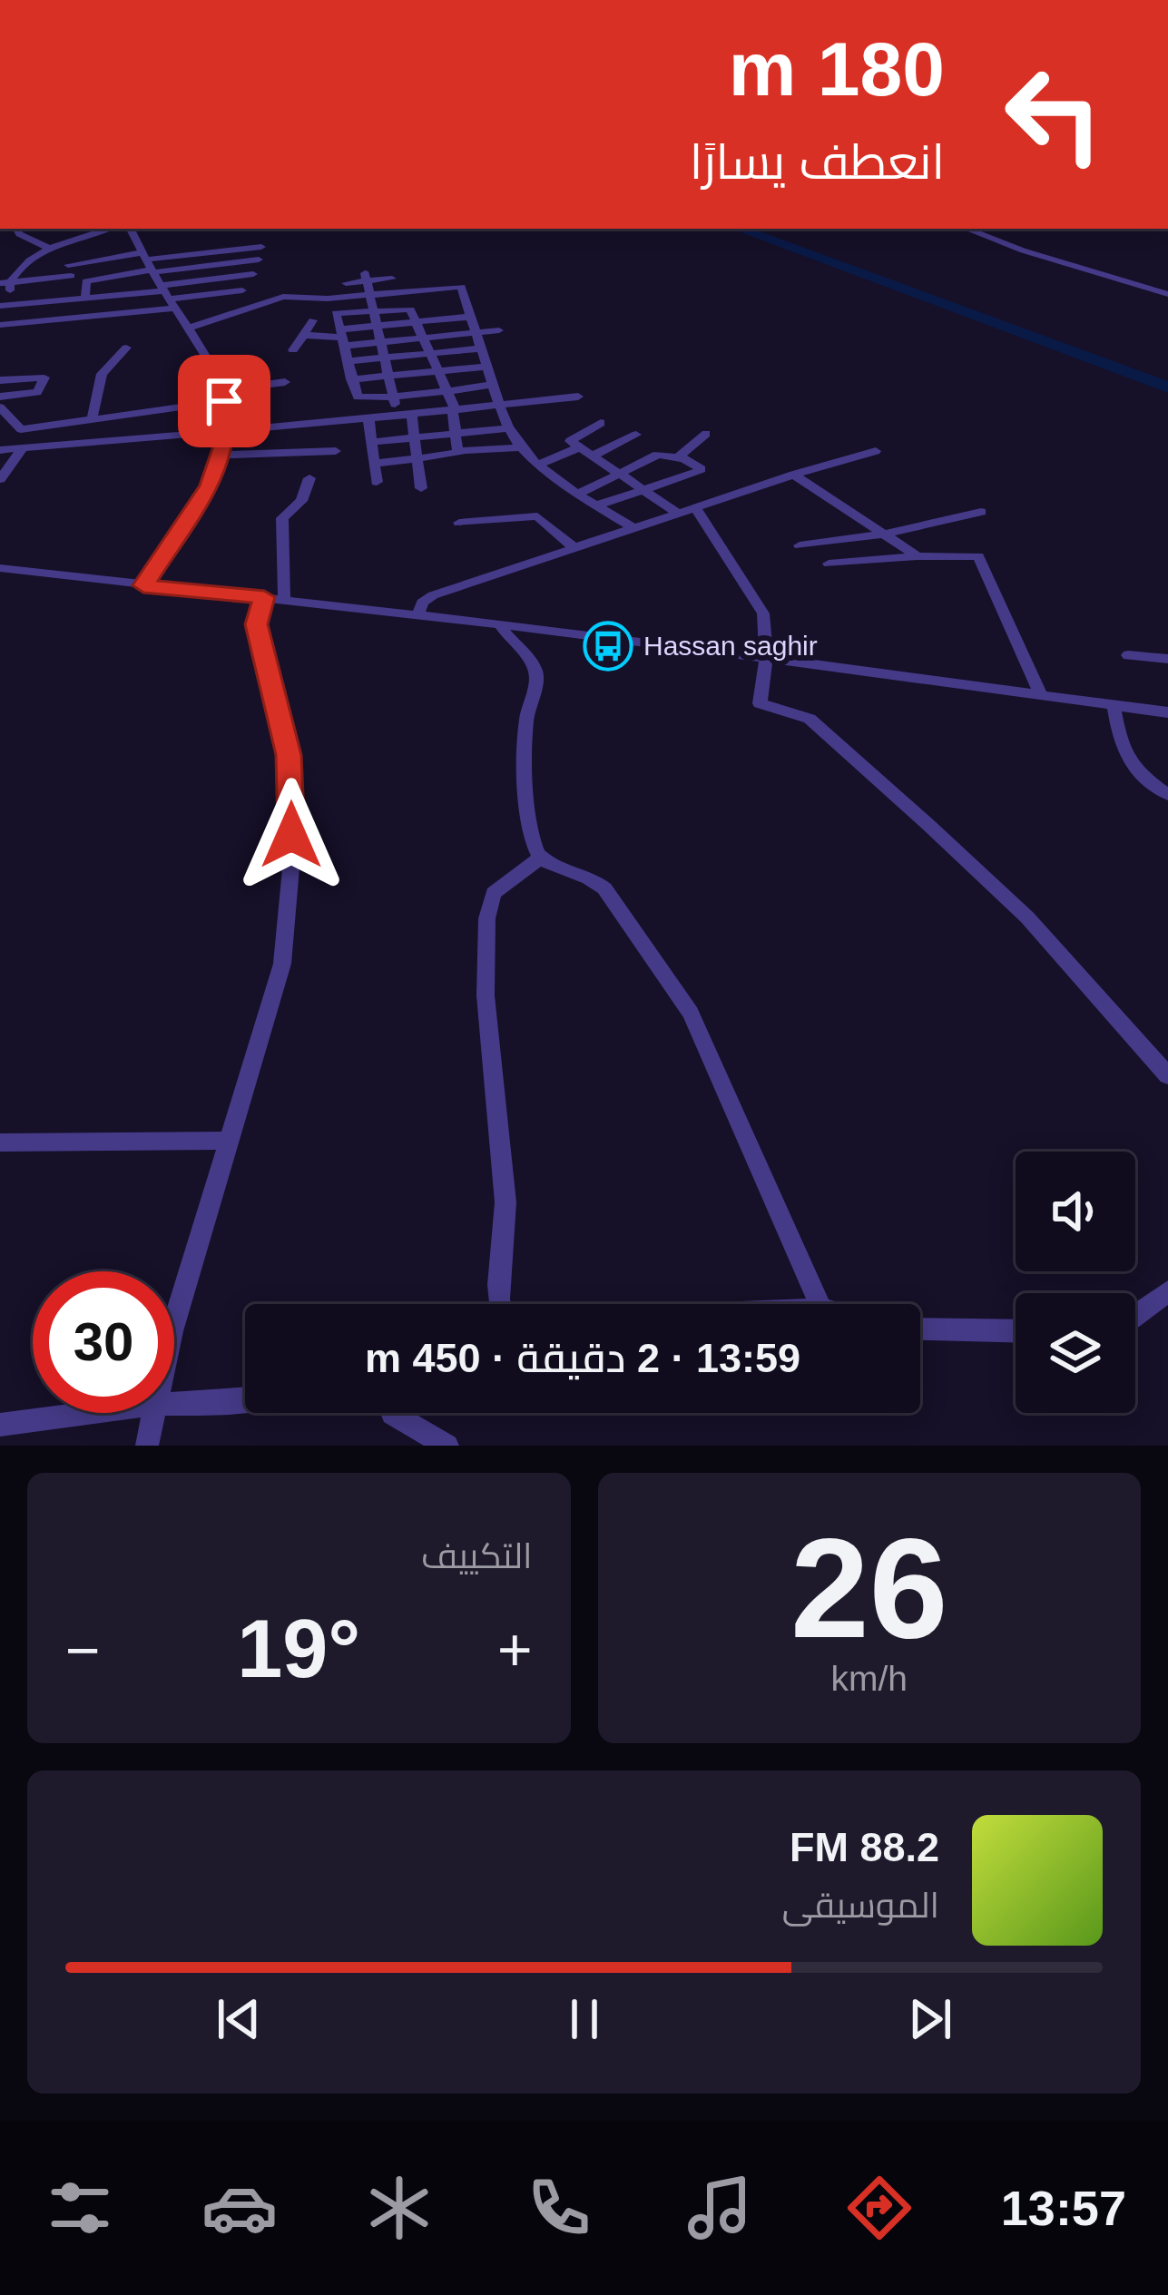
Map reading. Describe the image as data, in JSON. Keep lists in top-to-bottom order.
{
  "places": {
    "bus stop": ["Hassan saghir"]
  },
  "page": {
    "turn": ["180 m", "انعطف يسارًا"],
    "limit": "30",
    "trip": "13:59 · 2 دقيقة · 450 m",
    "tile": [
      ["26", "km/h"],
      "التكييف"
    ],
    "heat": ["−", "19°", "+"],
    "song": ["88.2 FM", "الموسيقى"],
    "tabs": "13:57"
  }
}
